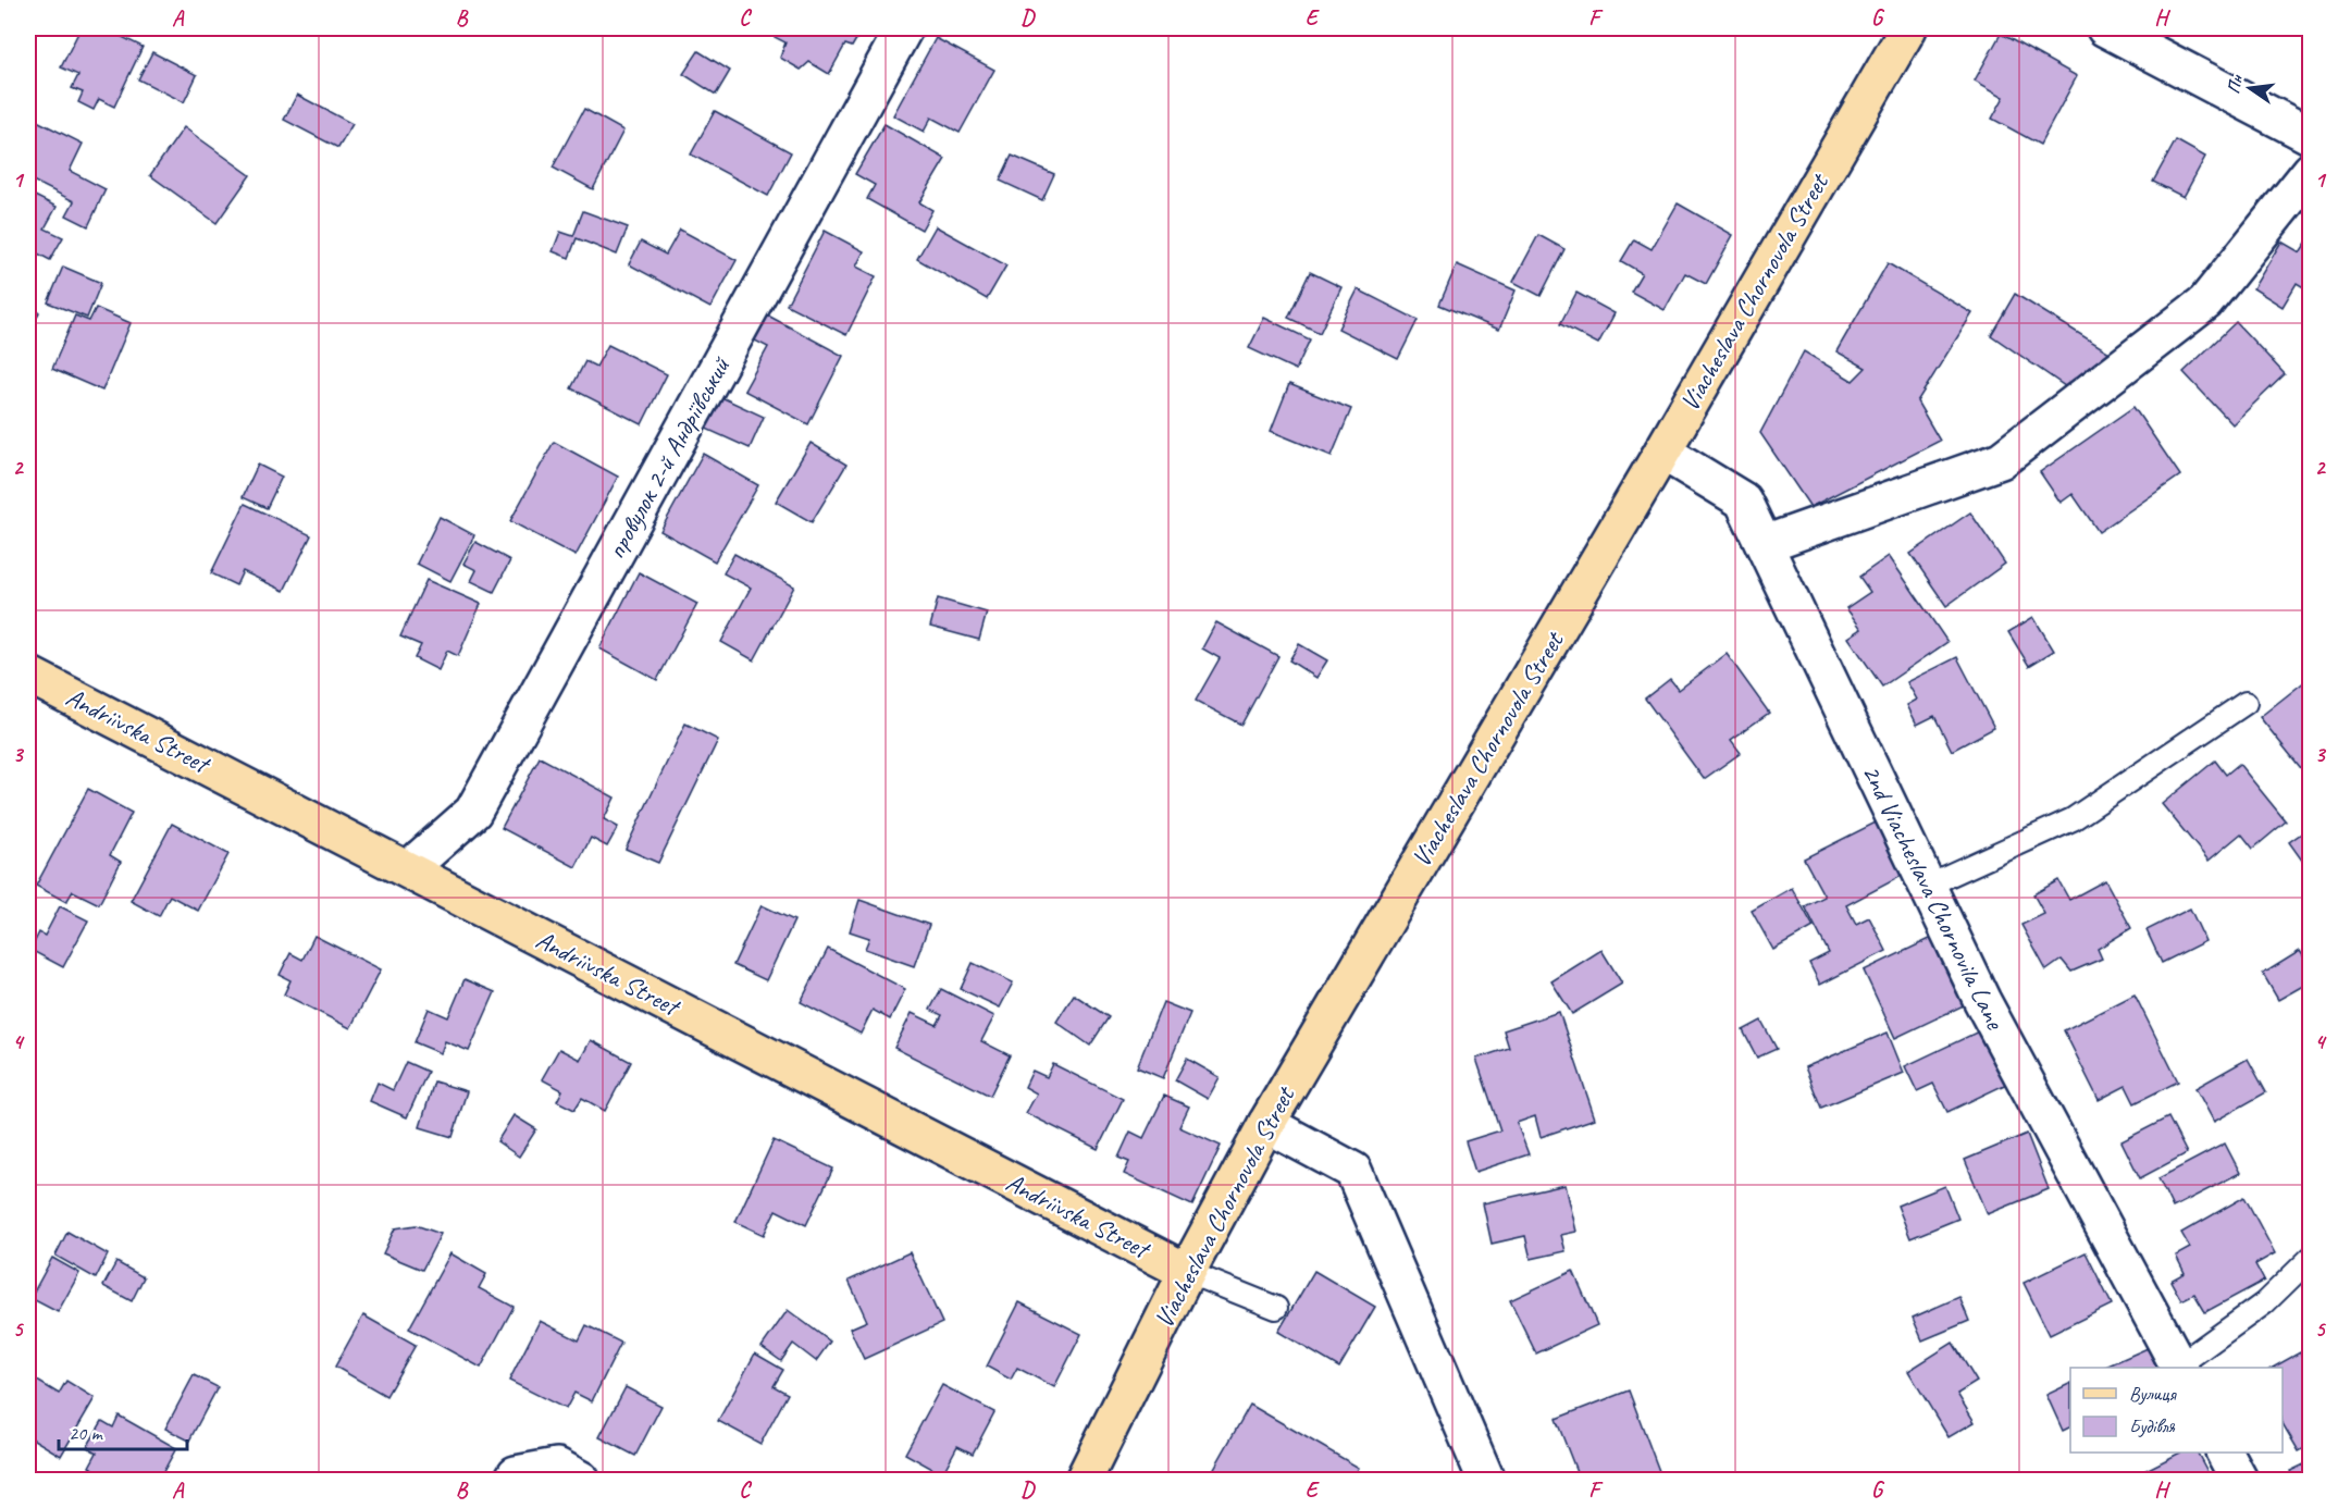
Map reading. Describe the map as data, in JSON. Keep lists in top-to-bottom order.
{
  "streets": {
    "main road": ["Viacheslava Chornovola Street", "Andriivska Street"],
    "street": ["провулок 2-й Андріївський", "2nd Viacheslava Chornovila Lane"]
  },
  "crossings": [
    ["Viacheslava Chornovola Street", "Andriivska Street"],
    ["Viacheslava Chornovola Street", "2nd Viacheslava Chornovila Lane"],
    ["провулок 2-й Андріївський", "Andriivska Street"]
  ],
  "legend": ["Вулиця", "Будівля"],
  "scale_bar": "20 m",
  "north": "left",
  "grid": {
    "columns": [
      "A",
      "B",
      "C",
      "D",
      "E",
      "F",
      "G",
      "H"
    ],
    "rows": [
      "1",
      "2",
      "3",
      "4",
      "5"
    ]
  }
}
